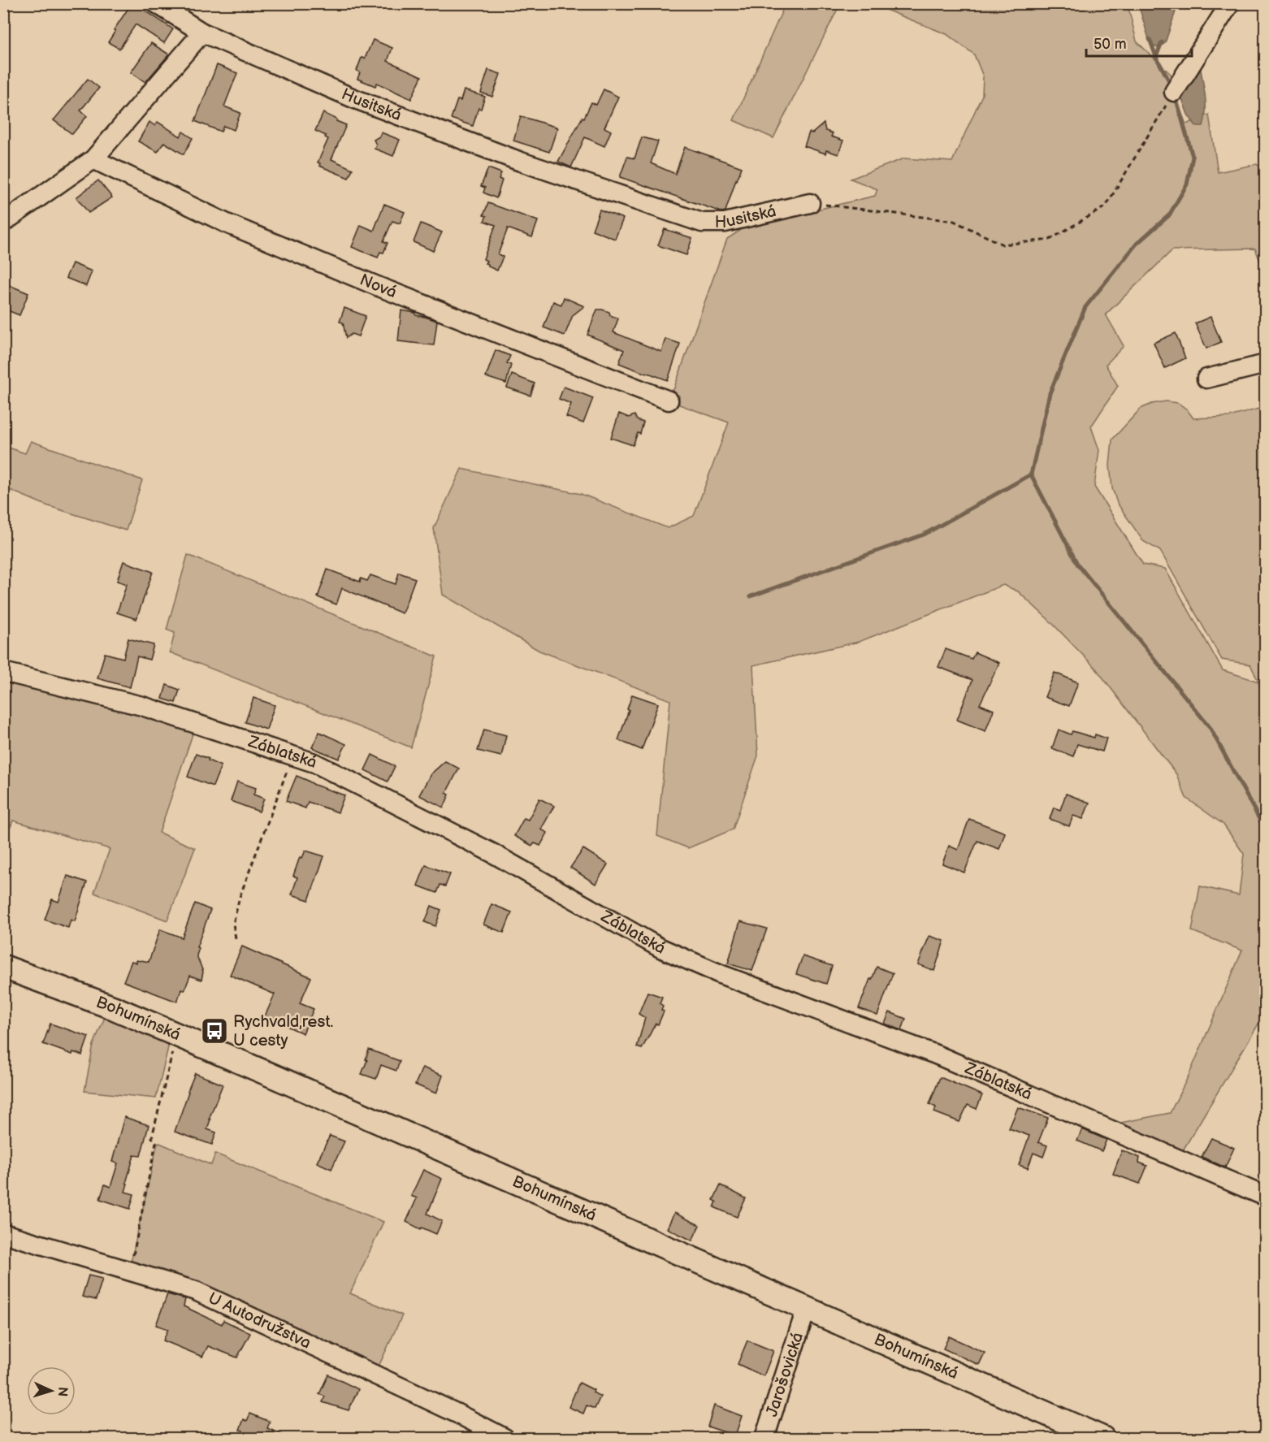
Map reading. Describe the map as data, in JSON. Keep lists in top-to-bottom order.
{
  "streets": {
    "main road": ["Bohumínská"],
    "street": [
      "Husitská",
      "Nová",
      "Záblatská",
      "U Autodružstva",
      "Jarošovická"
    ]
  },
  "crossings": [
    ["Bohumínská", "Jarošovická"]
  ],
  "places": {
    "bus stop": ["Rychvald,rest. U cesty"]
  },
  "scale_bar": "50 m",
  "north": "right"
}
